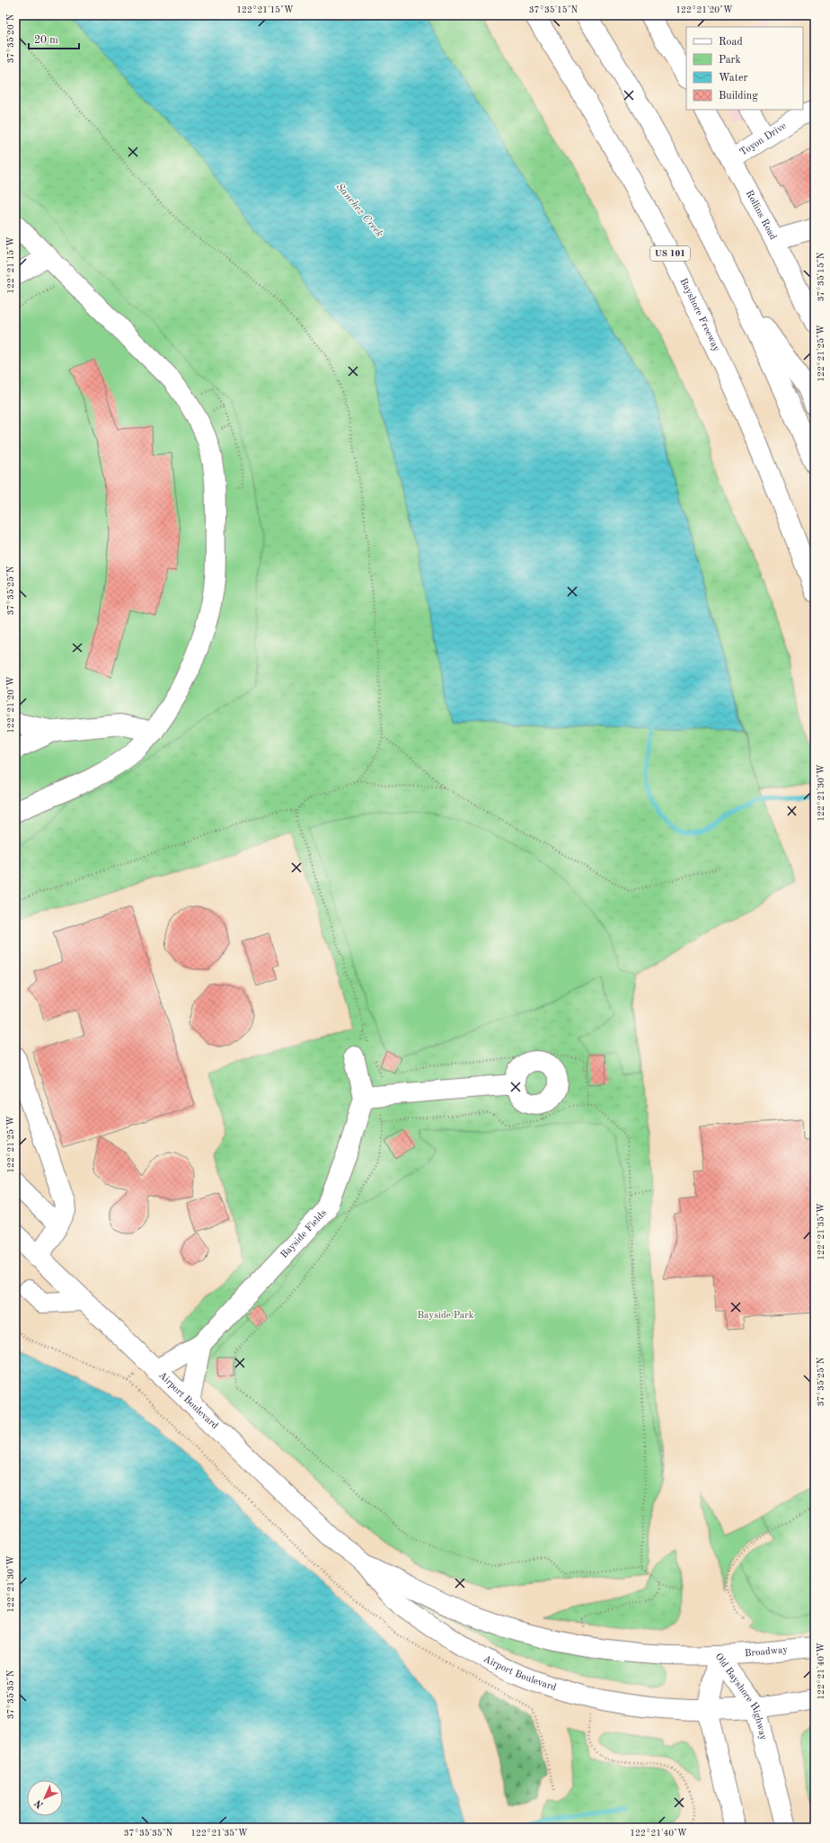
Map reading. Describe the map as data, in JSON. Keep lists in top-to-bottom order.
{
  "streets": {
    "main road": [
      "Toyon Drive",
      "Rollins Road",
      "US 101",
      "Bayshore Freeway",
      "Bayside Fields",
      "Airport Boulevard",
      "Broadway",
      "Old Bayshore Highway"
    ]
  },
  "crossings": [
    ["Toyon Drive", "Rollins Road"],
    ["Bayside Fields", "Airport Boulevard"],
    ["Airport Boulevard", "Broadway"],
    ["Airport Boulevard", "Old Bayshore Highway"],
    ["Broadway", "Old Bayshore Highway"]
  ],
  "water": ["Sanchez Creek"],
  "parks": ["Bayside Park"],
  "legend": [
    "Road",
    "Park",
    "Water",
    "Building"
  ],
  "scale_bar": "20 m",
  "north": "bottom left",
  "coordinates": [
    "122°21'15\"W",
    "37°35'15\"N",
    "122°21'20\"W",
    "37°35'20\"N",
    "122°21'25\"W",
    "37°35'25\"N",
    "122°21'30\"W",
    "122°21'35\"W",
    "122°21'40\"W",
    "37°35'35\"N"
  ]
}
